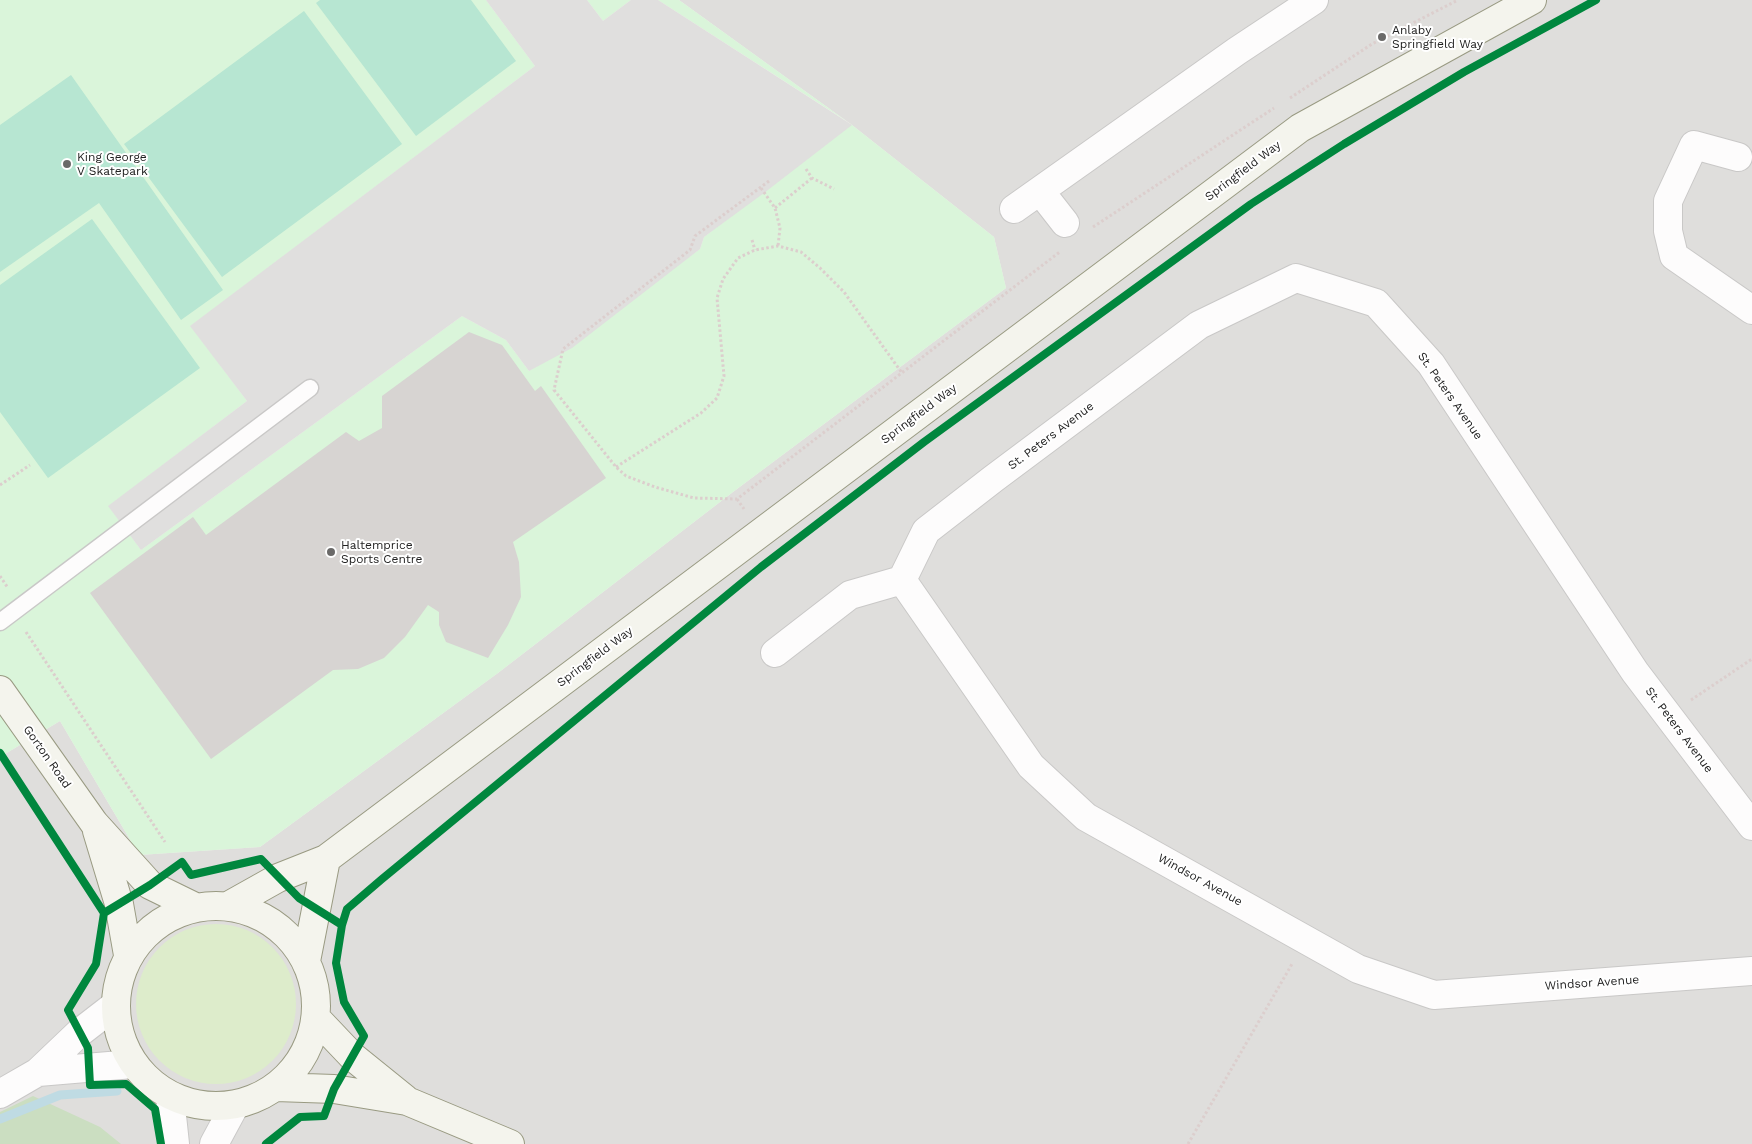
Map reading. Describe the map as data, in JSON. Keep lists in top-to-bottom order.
{
  "streets": {
    "main road": ["Springfield Way", "Gorton Road"],
    "street": ["St. Peters Avenue", "Windsor Avenue"]
  },
  "crossings": [
    ["St. Peters Avenue", "Windsor Avenue"]
  ],
  "places": ["Anlaby Springfield Way", "King George V Skatepark", "Haltemprice Sports Centre"]
}
